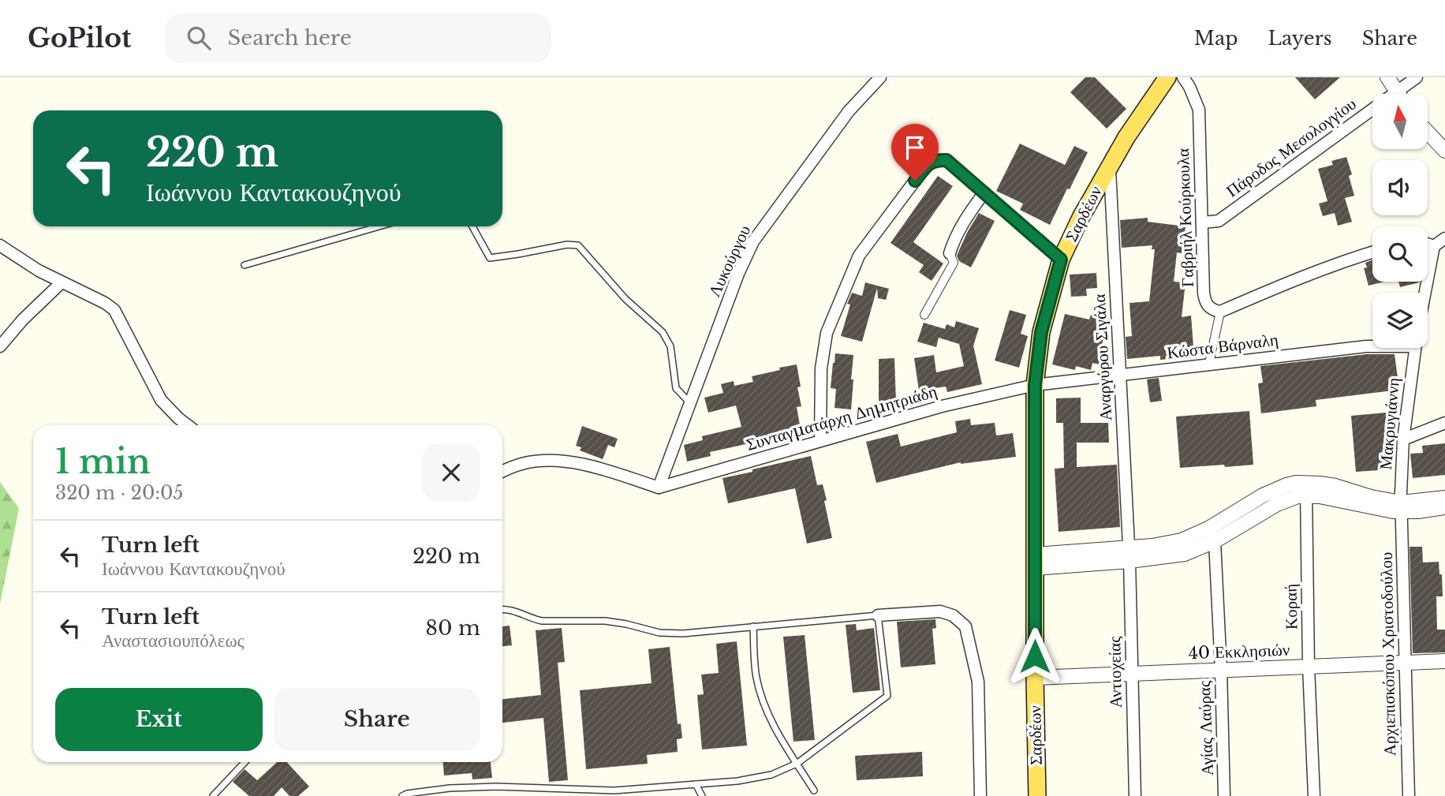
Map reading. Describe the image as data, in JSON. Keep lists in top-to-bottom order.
{
  "streets": {
    "main road": ["Σαρδέων"],
    "street": [
      "Πάροδος Μεσολογγίου",
      "Γαβριήλ Κούρκουλα",
      "Λυκούργου",
      "Κώστα Βάρναλη",
      "Αναργύρου Σιγάλα",
      "Συνταγματάρχη Δημητριάδη",
      "Μακρυγιάννη",
      "Κοραή",
      "40 Εκκλησιών",
      "Αρχιεπισκόπου Χριστοδούλου",
      "Αντιοχείας",
      "Αγίας Λαύρας"
    ]
  },
  "crossings": [
    ["Πάροδος Μεσολογγίου", "Γαβριήλ Κούρκουλα"],
    ["Σαρδέων", "Κώστα Βάρναλη"],
    ["Σαρδέων", "Αναργύρου Σιγάλα"],
    ["Σαρδέων", "Συνταγματάρχη Δημητριάδη"],
    ["Σαρδέων", "40 Εκκλησιών"],
    ["Λυκούργου", "Συνταγματάρχη Δημητριάδη"],
    ["Κώστα Βάρναλη", "Αναργύρου Σιγάλα"],
    ["Κώστα Βάρναλη", "Συνταγματάρχη Δημητριάδη"],
    ["Αναργύρου Σιγάλα", "Αντιοχείας"],
    ["Μακρυγιάννη", "Αρχιεπισκόπου Χριστοδούλου"],
    ["Κοραή", "40 Εκκλησιών"],
    ["40 Εκκλησιών", "Αρχιεπισκόπου Χριστοδούλου"],
    ["40 Εκκλησιών", "Αντιοχείας"],
    ["40 Εκκλησιών", "Αγίας Λαύρας"]
  ],
  "north": "top",
  "page": {
    "header": "GoPilot",
    "search": "Search here",
    "nav": ["Map", "Layers", "Share"],
    "turn": ["220 m", "Ιωάννου Καντακουζηνού"],
    "heading": ["1 min", "320 m · 20:05"],
    "list": [
      {
        "name": "Turn left",
        "note": "Ιωάννου Καντακουζηνού",
        "value": "220 m"
      },
      {
        "name": "Turn left",
        "note": "Αναστασιουπόλεως",
        "value": "80 m"
      }
    ],
    "buttons": ["Exit", "Share"]
  }
}
